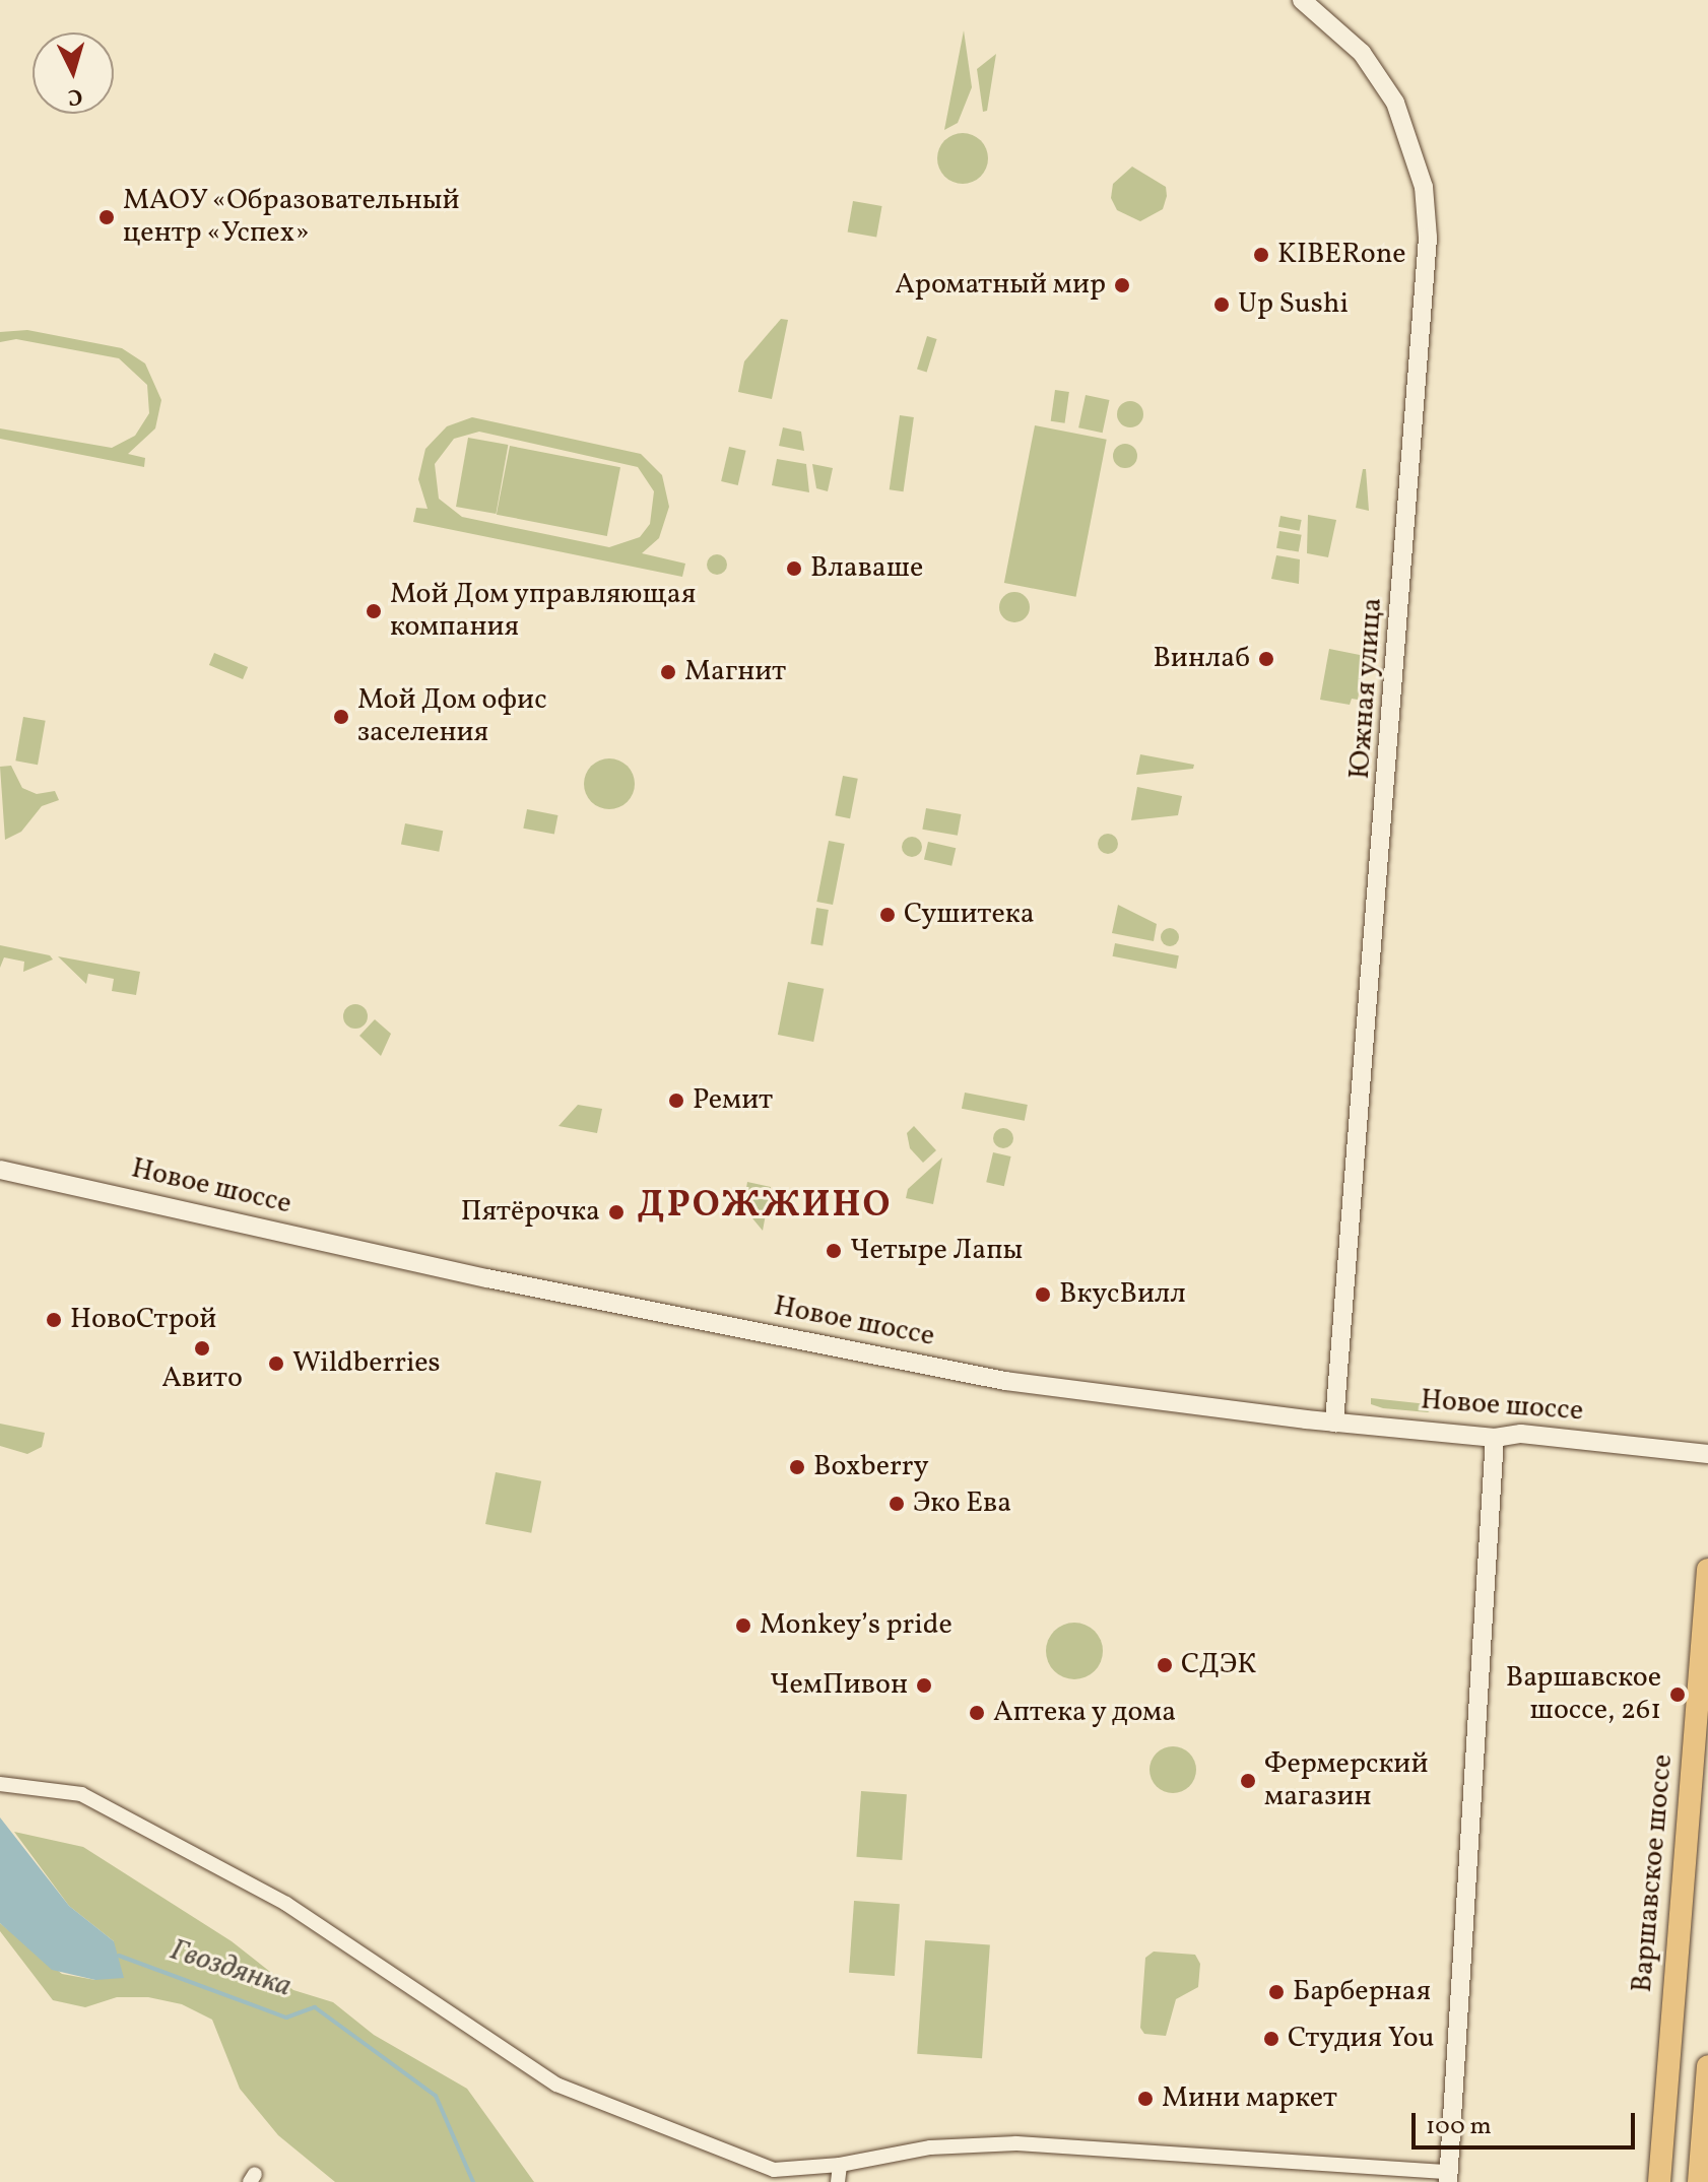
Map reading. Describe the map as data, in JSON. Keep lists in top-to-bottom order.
{
  "streets": {
    "main road": ["Варшавское шоссе"],
    "street": ["Южная улица", "Новое шоссе"]
  },
  "crossings": [
    ["Южная улица", "Новое шоссе"]
  ],
  "districts": ["ДРОЖЖИНО"],
  "water": ["Гвоздянка"],
  "places": [
    "МАОУ «Образовательный центр «Успех»",
    "KIBERone",
    "Ароматный мир",
    "Up Sushi",
    "Влаваше",
    "Мой Дом управляющая компания",
    "Винлаб",
    "Магнит",
    "Мой Дом офис заселения",
    "Сушитека",
    "Ремит",
    "Пятёрочка",
    "Четыре Лапы",
    "ВкусВилл",
    "НовоСтрой",
    "Авито",
    "Wildberries",
    "Boxberry",
    "Эко Ева",
    "Monkey’s pride",
    "СДЭК",
    "ЧемПивон",
    "Варшавское шоссе, 261",
    "Аптека у дома",
    "Фермерский магазин",
    "Барберная",
    "Студия You",
    "Мини маркет"
  ],
  "scale_bar": "100 m",
  "north": "bottom"
}
